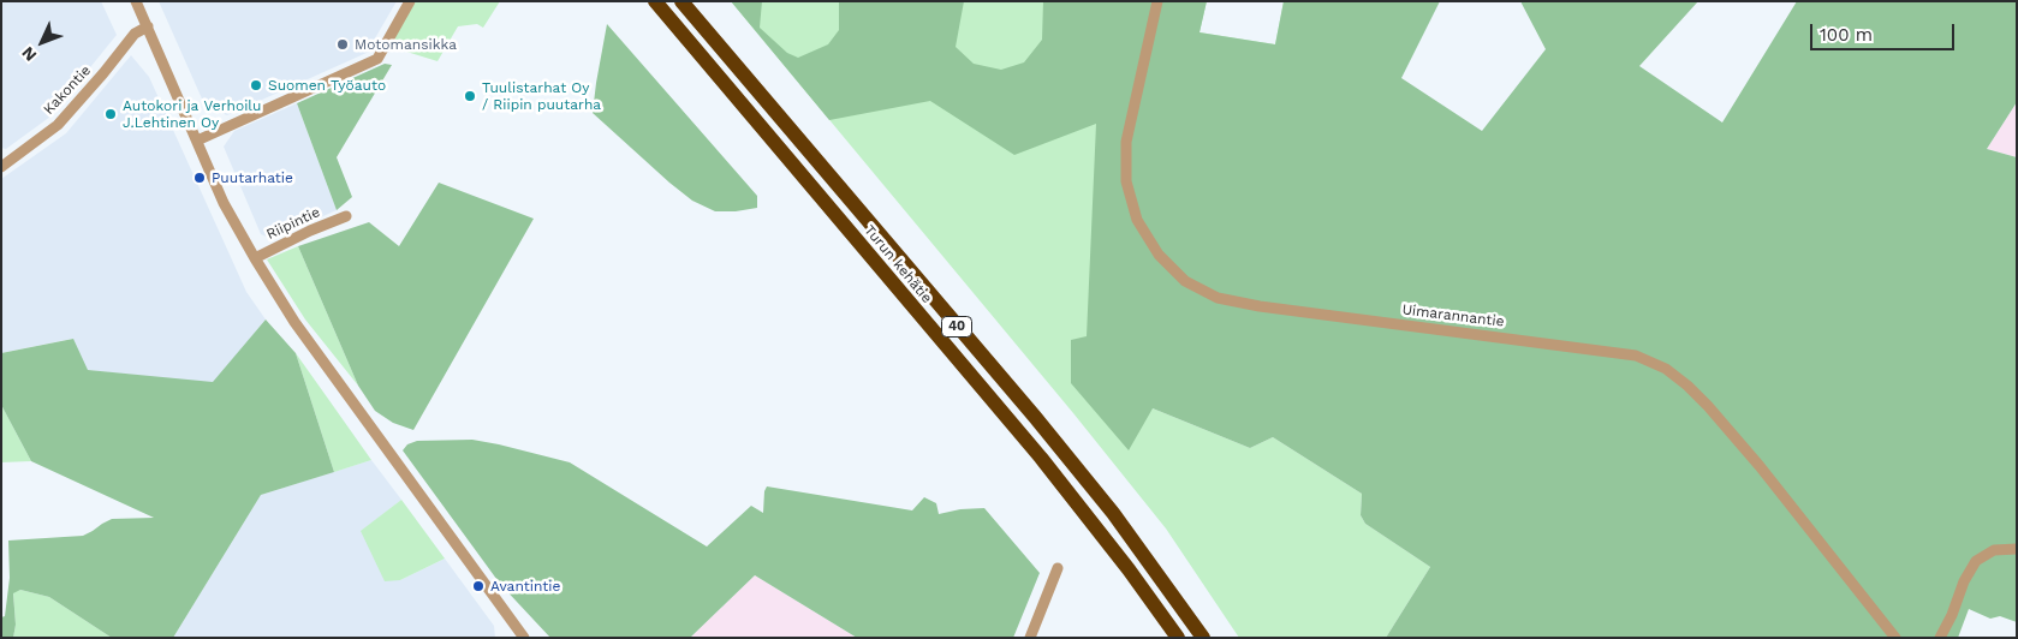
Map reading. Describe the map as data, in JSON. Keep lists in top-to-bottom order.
{
  "streets": {
    "highway": ["Turun kehätie", "40"],
    "street": ["Kakontie", "Riipintie", "Uimarannantie"]
  },
  "places": [
    "Motomansikka",
    "Suomen Työauto",
    "Tuulistarhat Oy / Riipin puutarha",
    "Autokori ja Verhoilu J.Lehtinen Oy",
    "Puutarhatie",
    "Avantintie"
  ],
  "scale_bar": "100 m",
  "north": "bottom left"
}
